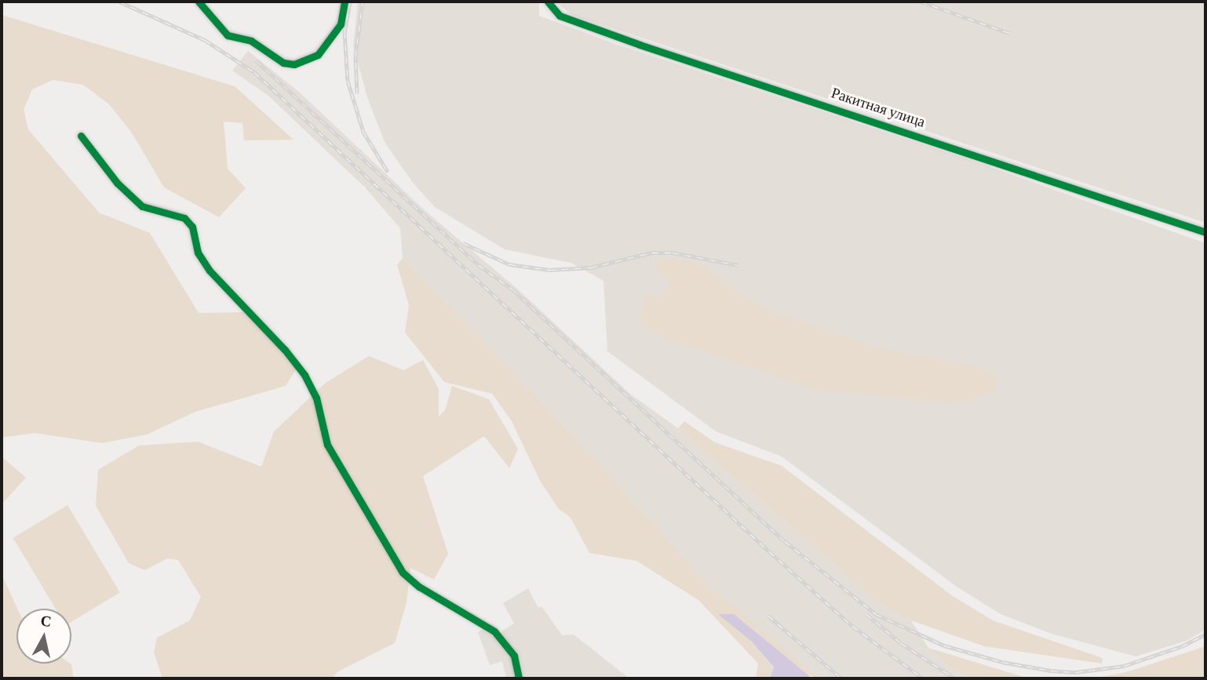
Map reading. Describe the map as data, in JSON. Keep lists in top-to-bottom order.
{
  "streets": {
    "street": ["Ракитная улица"]
  },
  "north": "top"
}
